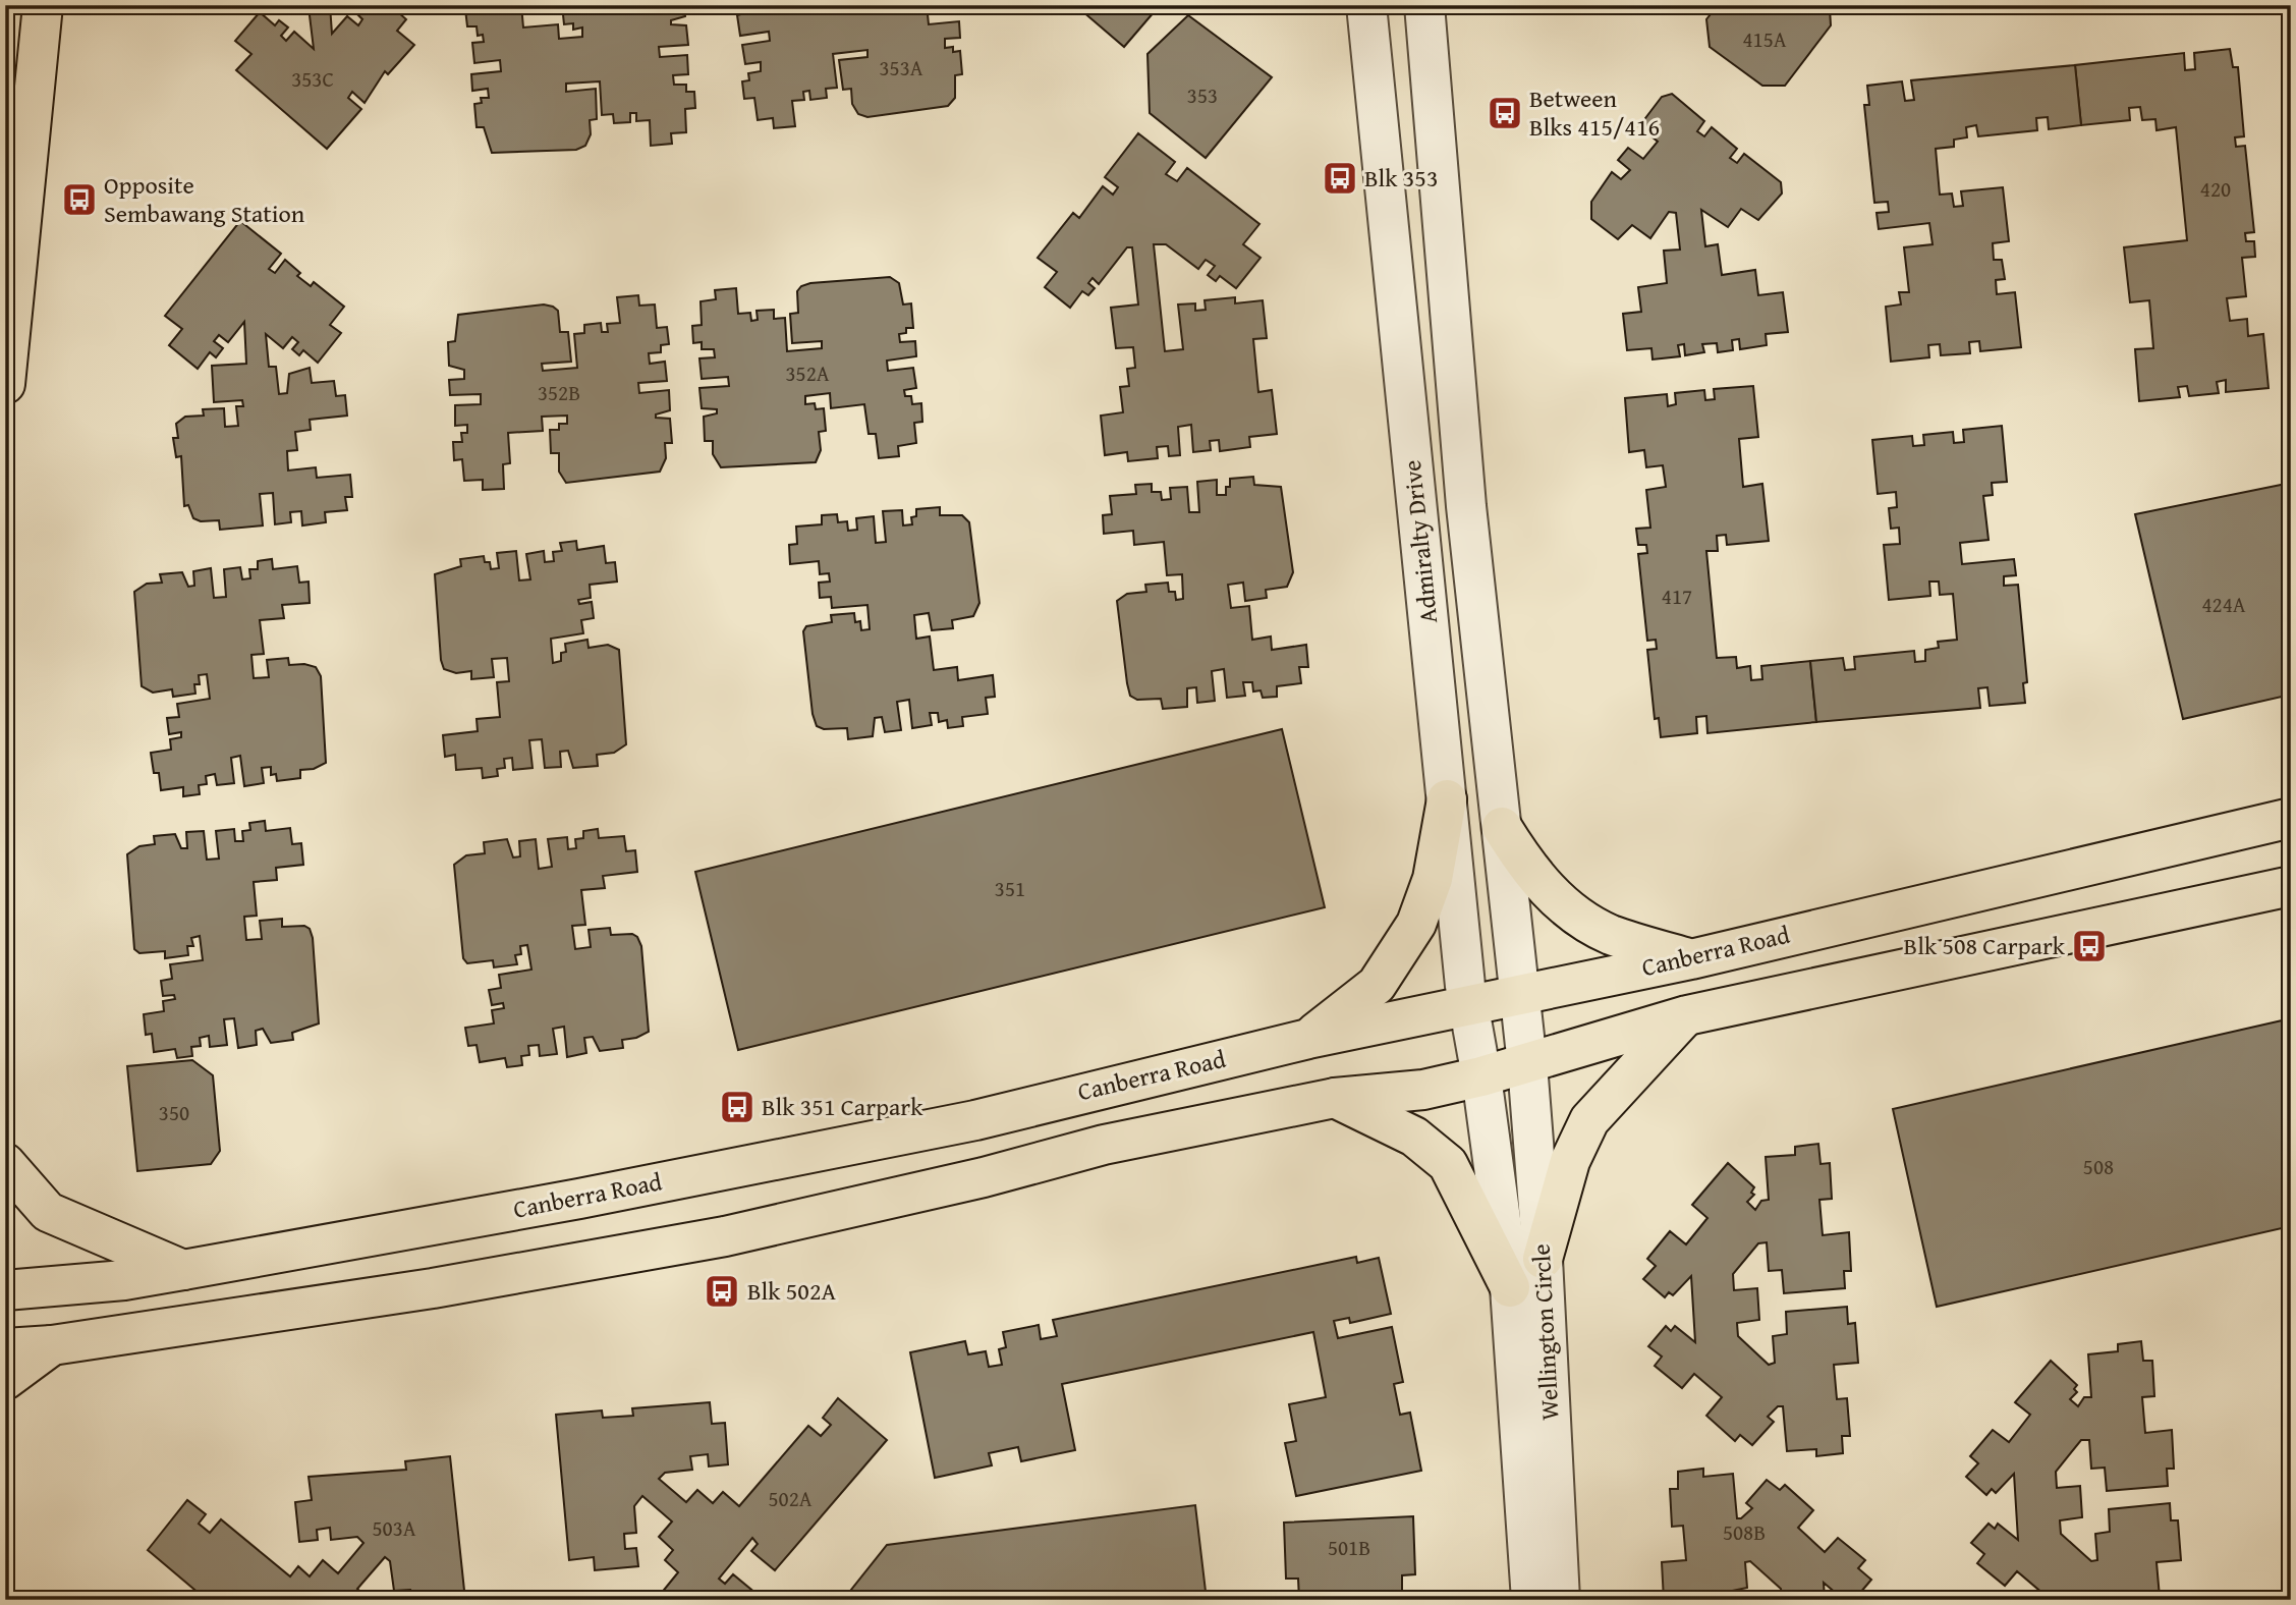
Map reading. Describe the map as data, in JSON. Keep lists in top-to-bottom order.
{
  "streets": {
    "main road": ["Canberra Road"],
    "street": ["Admiralty Drive", "Wellington Circle"]
  },
  "crossings": [
    ["Admiralty Drive", "Canberra Road"],
    ["Admiralty Drive", "Wellington Circle"]
  ],
  "places": {
    "bus stop": [
      "Between Blks 415/416",
      "Blk 353",
      "Opposite Sembawang Station",
      "Blk 508 Carpark",
      "Blk 351 Carpark",
      "Blk 502A"
    ]
  },
  "house_numbers": [
    "415A",
    "353A",
    "353C",
    "353",
    "420",
    "352A",
    "352B",
    "417",
    "424A",
    "351",
    "350",
    "508",
    "502A",
    "503A",
    "508B",
    "501B"
  ]
}
